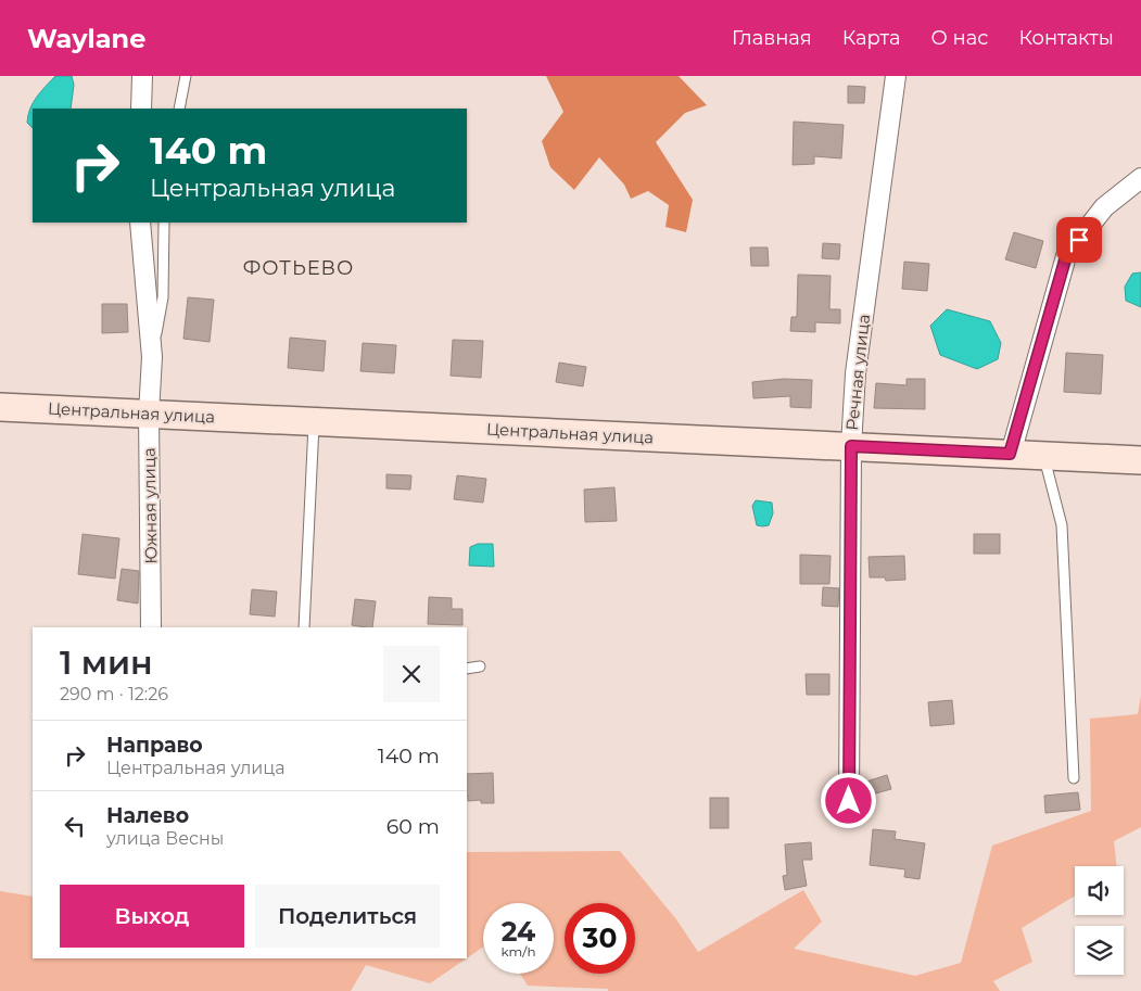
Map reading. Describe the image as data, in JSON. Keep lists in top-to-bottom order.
{
  "streets": {
    "main road": ["Центральная улица"],
    "street": ["Речная улица", "Южная улица"]
  },
  "crossings": [
    ["Речная улица", "Центральная улица"],
    ["Центральная улица", "Южная улица"]
  ],
  "districts": ["ФОТЬЕВО"],
  "page": {
    "header": "Waylane",
    "nav": [
      "Главная",
      "Карта",
      "О нас",
      "Контакты"
    ],
    "turn": ["140 m", "Центральная улица"],
    "heading": ["1 мин", "290 m · 12:26"],
    "list": [
      {
        "name": "Направо",
        "note": "Центральная улица",
        "value": "140 m"
      },
      {
        "name": "Налево",
        "note": "улица Весны",
        "value": "60 m"
      }
    ],
    "buttons": ["Выход", "Поделиться"],
    "speed": "24 km/h",
    "limit": "30"
  }
}
